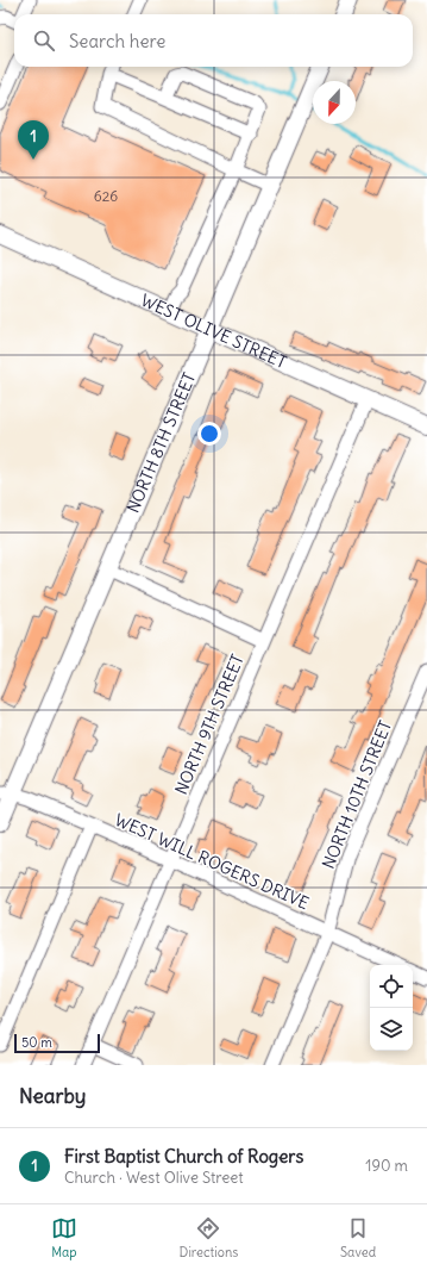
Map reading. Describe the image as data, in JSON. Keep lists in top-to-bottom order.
{
  "streets": {
    "main road": ["WEST OLIVE STREET", "NORTH 8TH STREET"],
    "street": ["NORTH 9TH STREET", "NORTH 10TH STREET", "WEST WILL ROGERS DRIVE"]
  },
  "crossings": [
    ["WEST OLIVE STREET", "NORTH 8TH STREET"],
    ["WEST OLIVE STREET", "NORTH 9TH STREET"],
    ["NORTH 8TH STREET", "WEST WILL ROGERS DRIVE"],
    ["NORTH 9TH STREET", "WEST WILL ROGERS DRIVE"],
    ["NORTH 10TH STREET", "WEST WILL ROGERS DRIVE"]
  ],
  "house_numbers": ["626"],
  "scale_bar": "50 m",
  "north": "bottom",
  "page": {
    "search": "Search here",
    "pins": "1",
    "scale": "50 m",
    "heading": "Nearby",
    "list": [
      {
        "mark": "1",
        "name": "First Baptist Church of Rogers",
        "note": "Church · West Olive Street",
        "value": "190 m"
      }
    ],
    "nav": ["Map", "Directions", "Saved"]
  }
}
